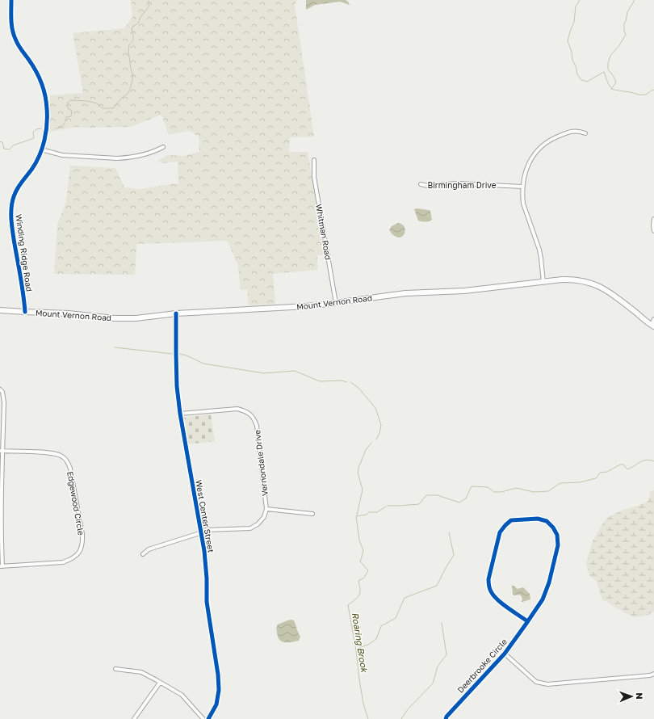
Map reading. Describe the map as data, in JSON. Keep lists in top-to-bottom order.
{
  "streets": {
    "main road": ["Mount Vernon Road"],
    "street": [
      "Birmingham Drive",
      "Whitman Road",
      "Winding Ridge Road",
      "Vernondale Drive",
      "Edgewood Circle",
      "West Center Street",
      "Deerbrooke Circle"
    ]
  },
  "crossings": [
    ["Whitman Road", "Mount Vernon Road"],
    ["Winding Ridge Road", "Mount Vernon Road"],
    ["Mount Vernon Road", "West Center Street"],
    ["Vernondale Drive", "West Center Street"]
  ],
  "water": ["Roaring Brook"],
  "north": "right"
}
